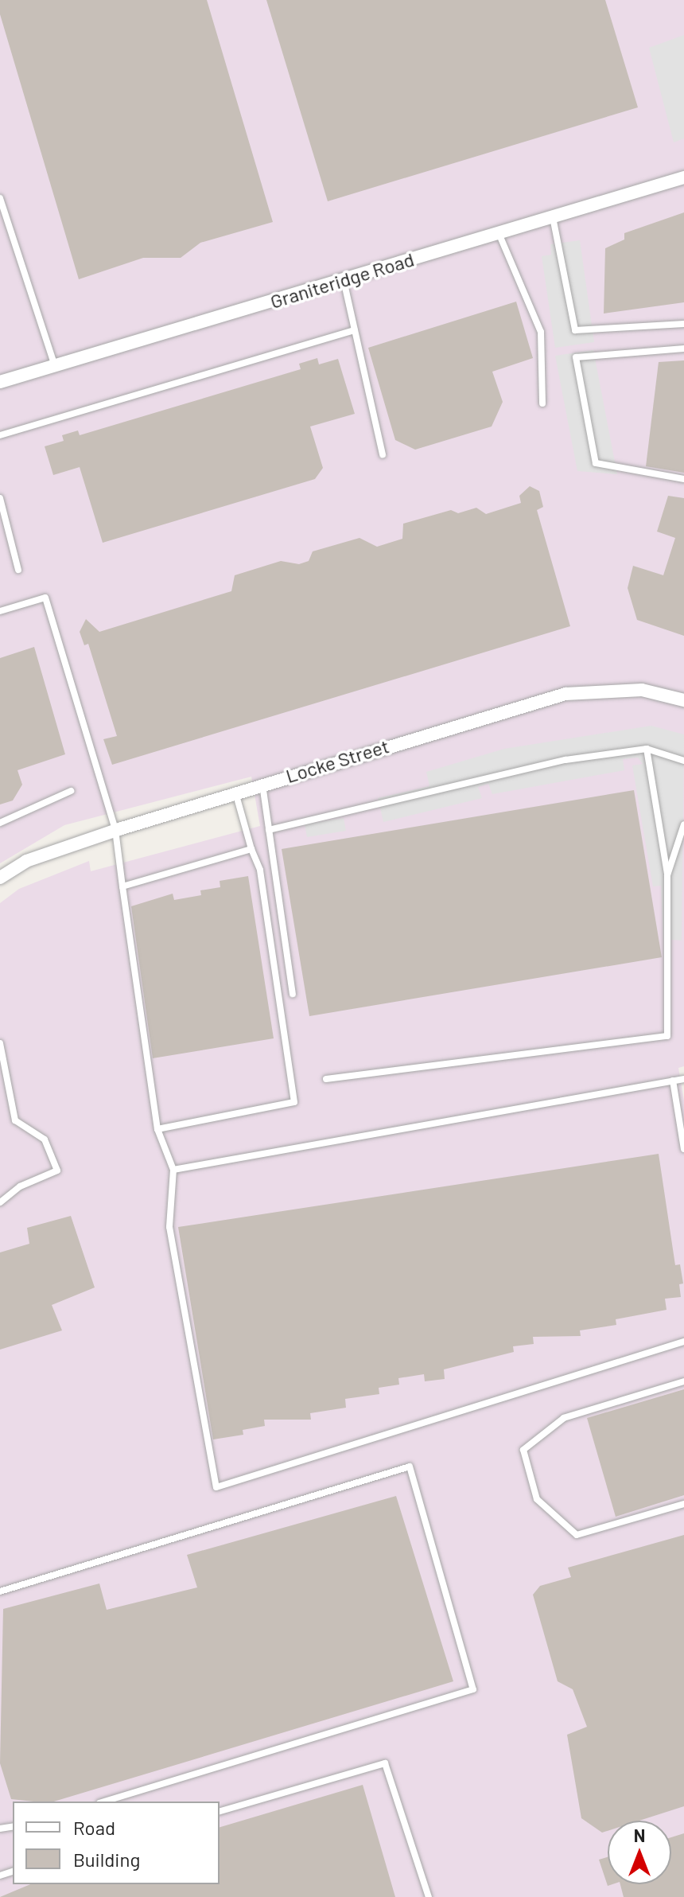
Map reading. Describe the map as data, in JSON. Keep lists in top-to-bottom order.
{
  "streets": {
    "street": ["Graniteridge Road", "Locke Street"]
  },
  "legend": ["Road", "Building"],
  "north": "top"
}
